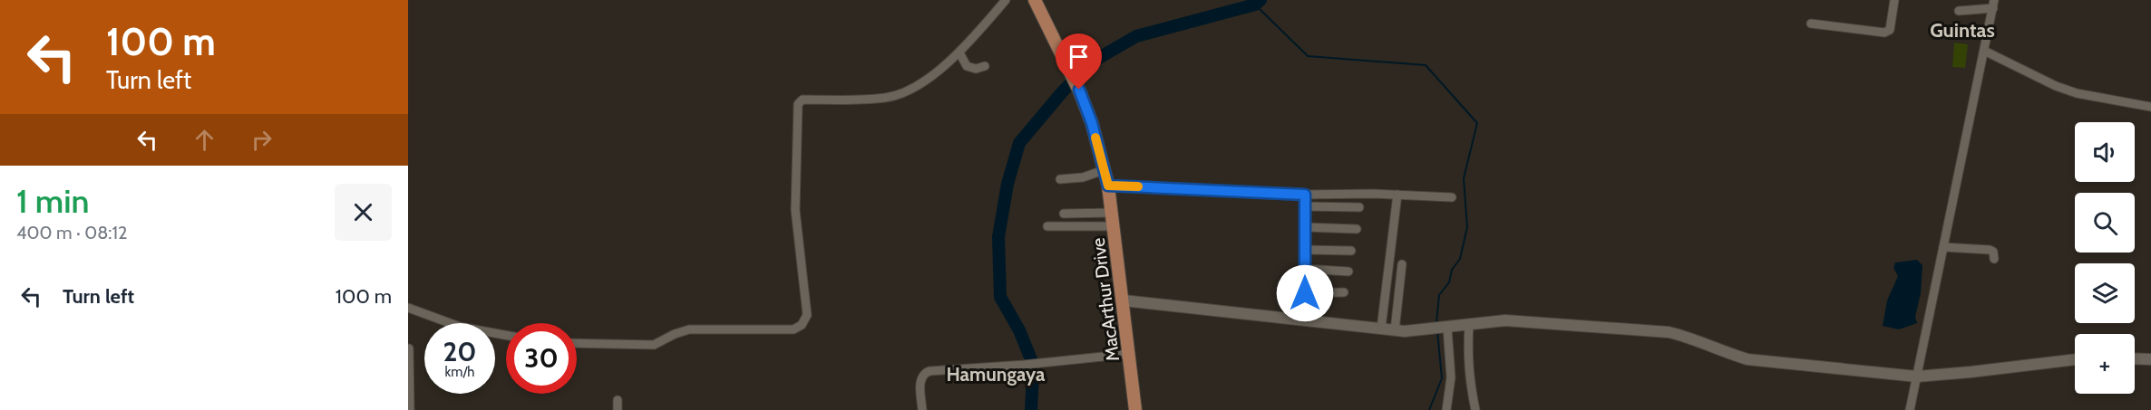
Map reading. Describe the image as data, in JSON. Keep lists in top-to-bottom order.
{
  "streets": {
    "main road": ["MacArthur Drive"]
  },
  "districts": ["Guintas", "Hamungaya"],
  "page": {
    "turn": ["100 m", "Turn left"],
    "map_buttons": "+",
    "heading": ["1 min", "400 m · 08:12"],
    "list": [
      {
        "name": "Turn left",
        "value": "100 m"
      }
    ],
    "speed": "20 km/h",
    "limit": "30"
  }
}
